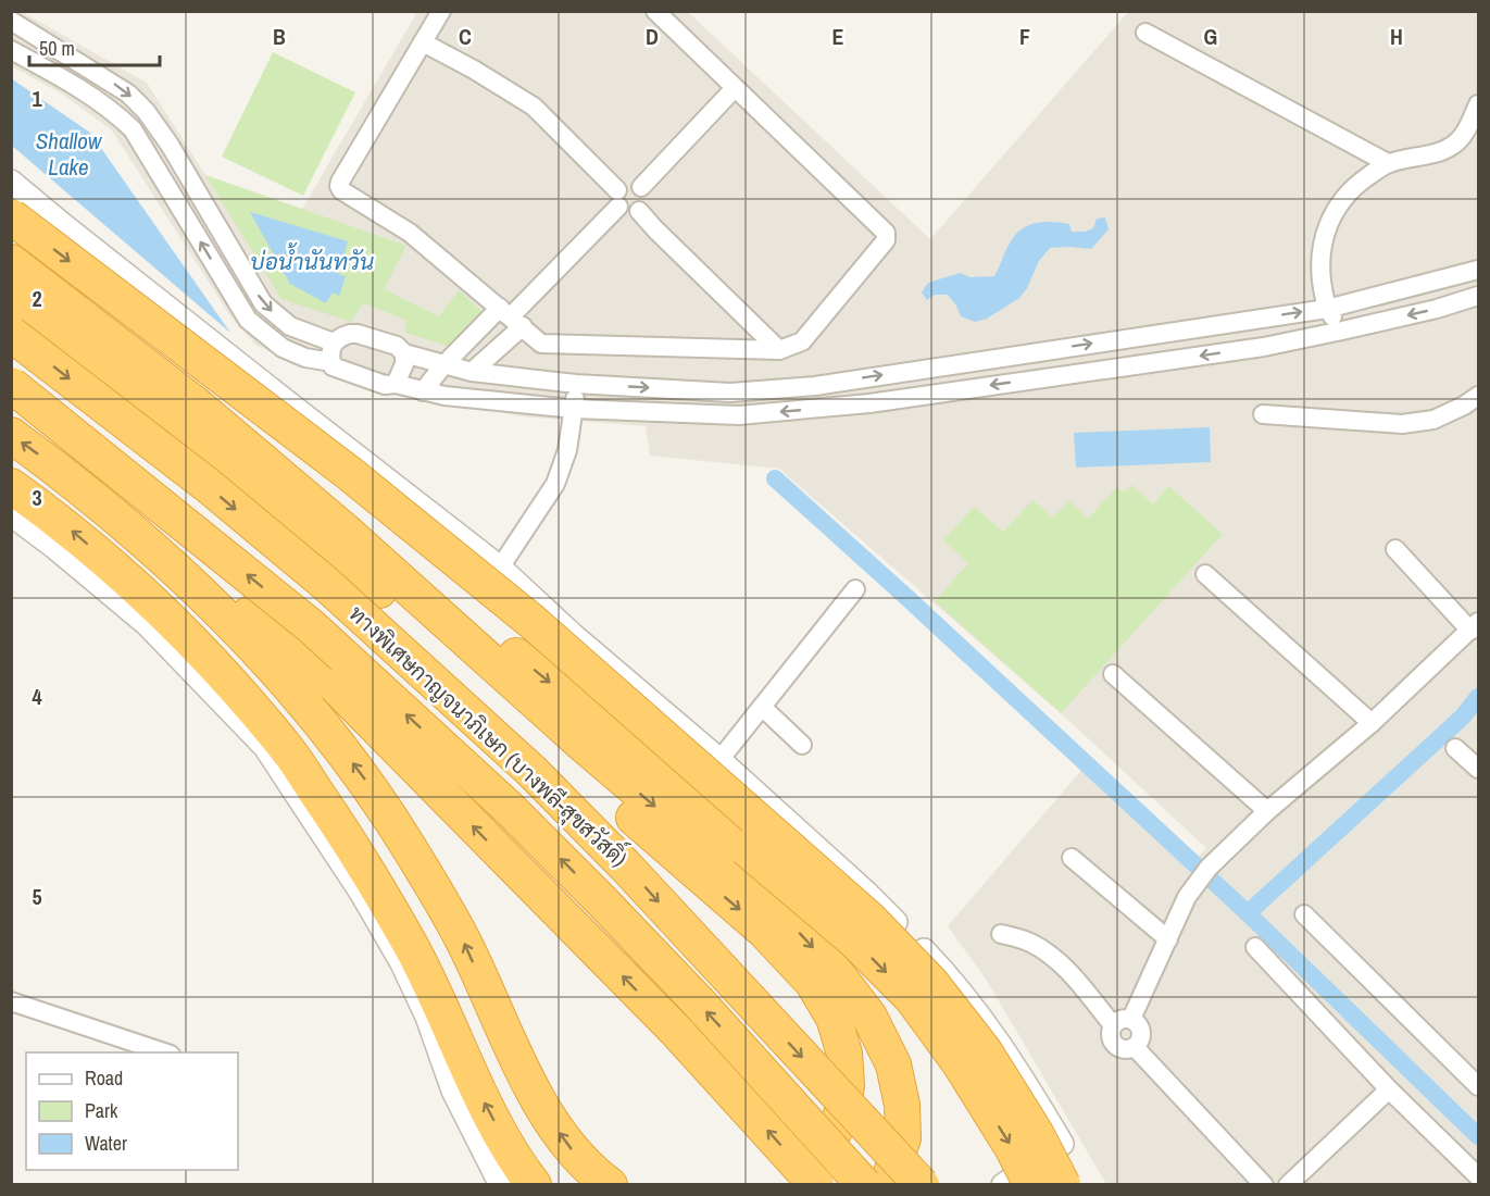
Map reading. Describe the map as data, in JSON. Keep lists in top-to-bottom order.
{
  "streets": {
    "highway": ["ทางพิเศษกาญจนาภิเษก (บางพลี-สุขสวัสดิ์)"]
  },
  "water": ["Shallow Lake", "บ่อน้ำนันทวัน"],
  "legend": ["Road", "Park", "Water"],
  "scale_bar": "50 m",
  "grid": {
    "columns": [
      "B",
      "C",
      "D",
      "E",
      "F",
      "G",
      "H"
    ],
    "rows": [
      "1",
      "2",
      "3",
      "4",
      "5"
    ]
  }
}
